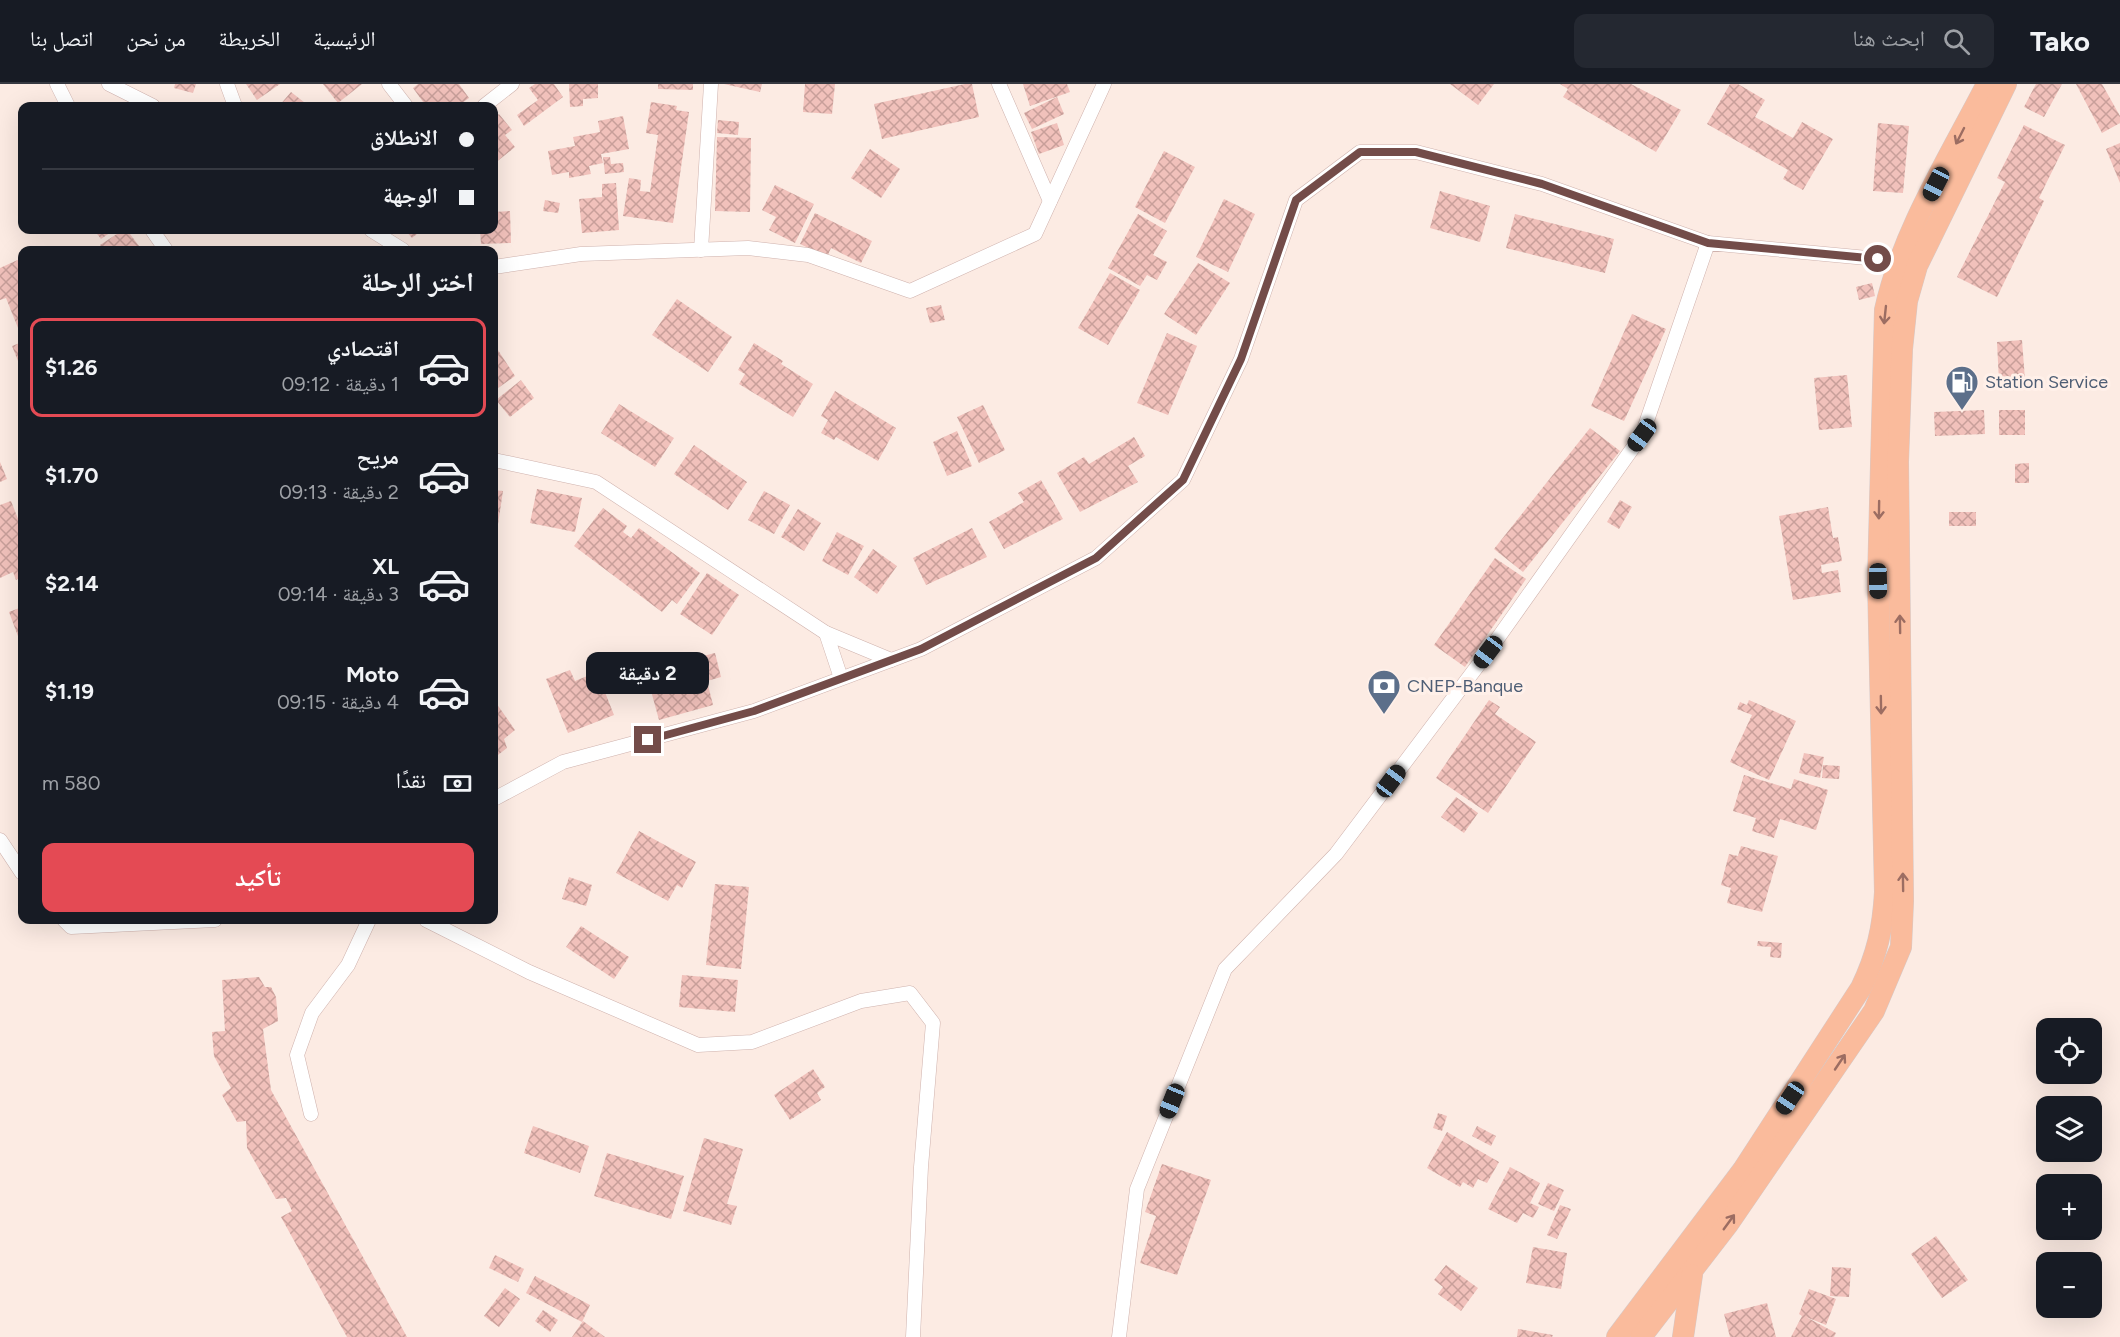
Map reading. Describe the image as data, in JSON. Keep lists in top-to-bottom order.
{
  "places": {
    "fuel station": ["Station Service"],
    "bank": ["CNEP-Banque"]
  },
  "page": {
    "header": "Tako",
    "search": "ابحث هنا",
    "nav": [
      "الرئيسية",
      "الخريطة",
      "من نحن",
      "اتصل بنا"
    ],
    "banner": ["الانطلاق", "الوجهة"],
    "heading": "اختر الرحلة",
    "list": [
      {
        "name": "اقتصادي",
        "note": "1 دقيقة · 09:12",
        "value": "$1.26"
      },
      {
        "name": "مريح",
        "note": "2 دقيقة · 09:13",
        "value": "$1.70"
      },
      {
        "name": "XL",
        "note": "3 دقيقة · 09:14",
        "value": "$2.14"
      },
      {
        "name": "Moto",
        "note": "4 دقيقة · 09:15",
        "value": "$1.19"
      }
    ],
    "bubble": "2 دقيقة",
    "pay": ["نقدًا", "580 m"],
    "buttons": "تأكيد",
    "map_buttons": ["+", "−"]
  }
}
